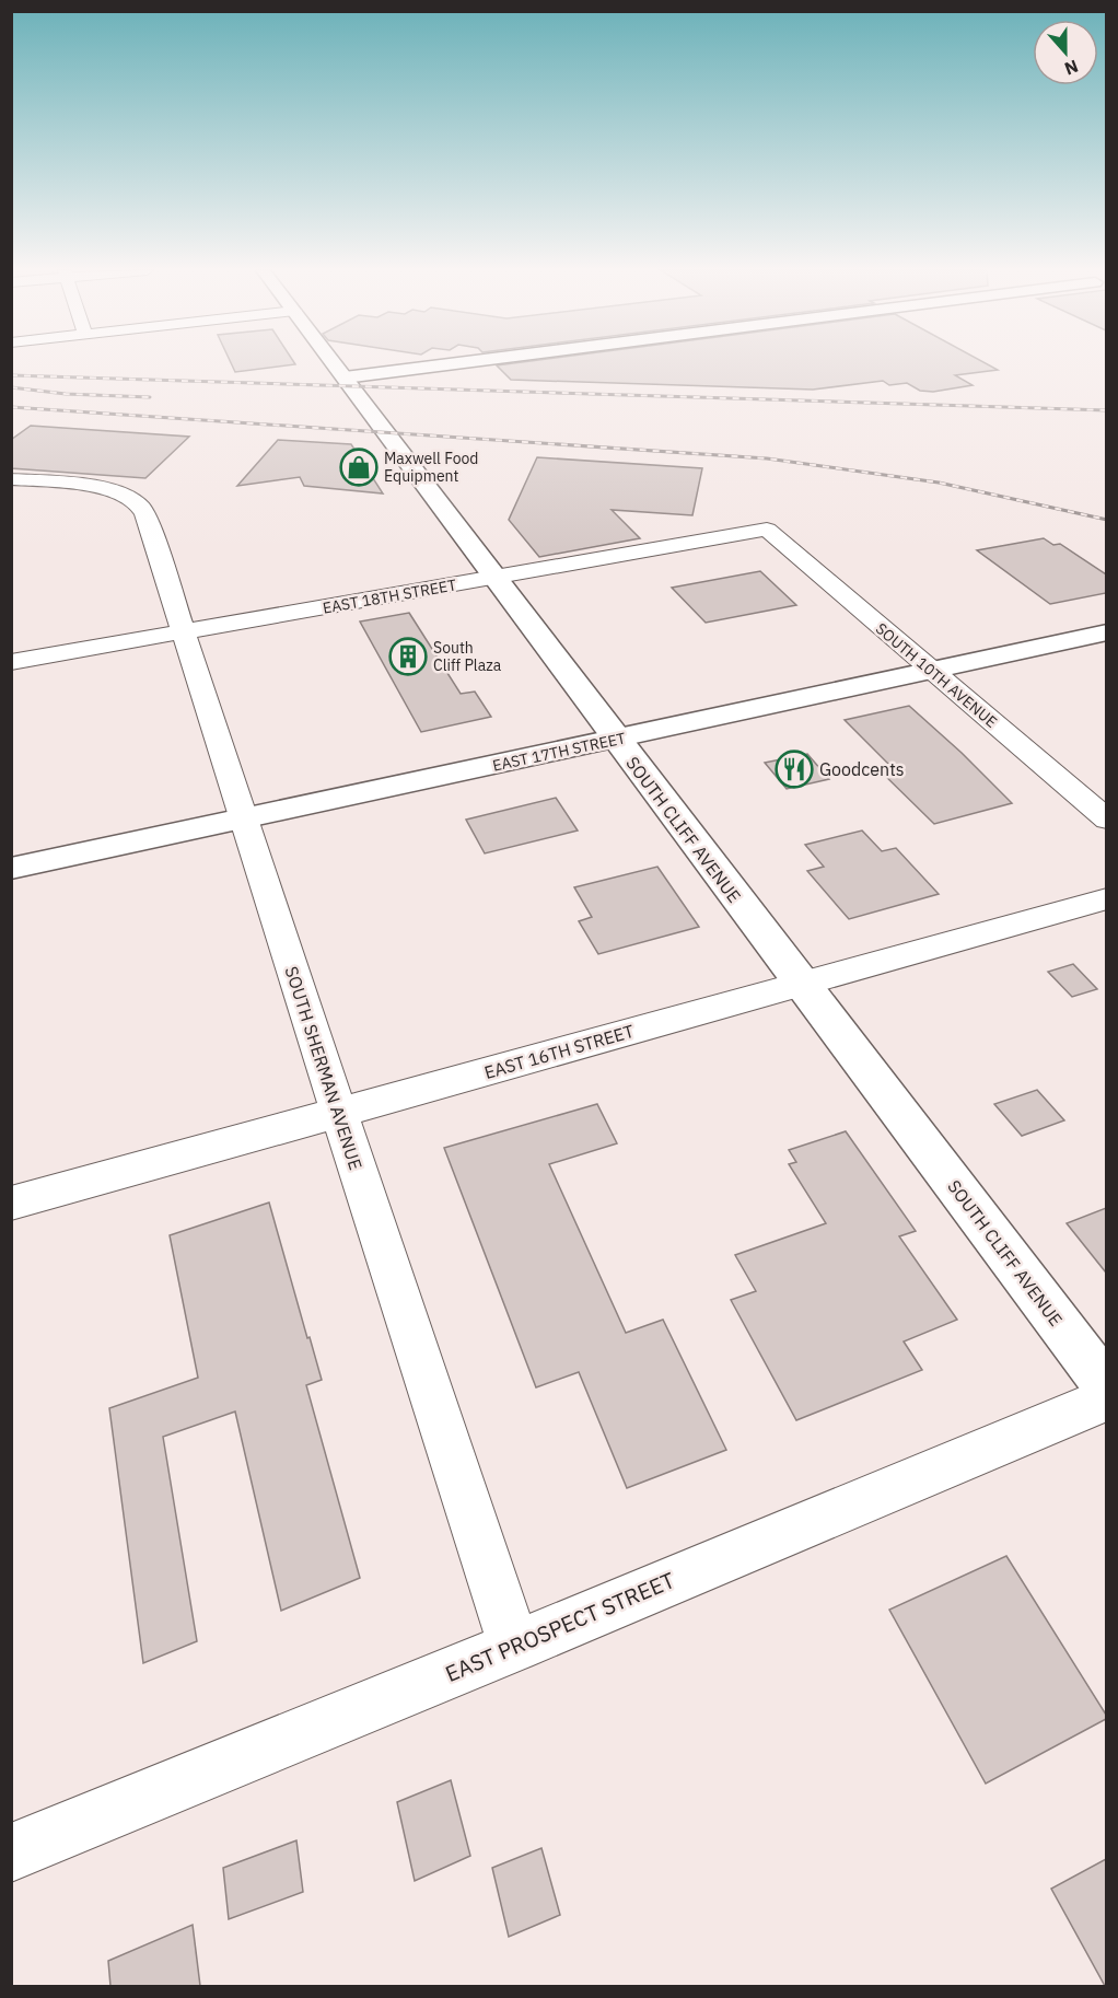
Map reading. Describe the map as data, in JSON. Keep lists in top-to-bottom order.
{
  "streets": {
    "street": [
      "EAST 18TH STREET",
      "SOUTH 10TH AVENUE",
      "EAST 17TH STREET",
      "SOUTH CLIFF AVENUE",
      "EAST 16TH STREET",
      "SOUTH SHERMAN AVENUE",
      "EAST PROSPECT STREET"
    ]
  },
  "crossings": [
    ["EAST 18TH STREET", "SOUTH 10TH AVENUE"],
    ["EAST 18TH STREET", "SOUTH CLIFF AVENUE"],
    ["EAST 18TH STREET", "SOUTH SHERMAN AVENUE"],
    ["SOUTH 10TH AVENUE", "EAST 17TH STREET"],
    ["EAST 17TH STREET", "SOUTH CLIFF AVENUE"],
    ["EAST 17TH STREET", "SOUTH SHERMAN AVENUE"],
    ["SOUTH CLIFF AVENUE", "EAST 16TH STREET"],
    ["EAST 16TH STREET", "SOUTH SHERMAN AVENUE"],
    ["SOUTH SHERMAN AVENUE", "EAST PROSPECT STREET"]
  ],
  "places": {
    "shop": ["Maxwell Food Equipment"],
    "building": ["South Cliff Plaza"],
    "restaurant": ["Goodcents"]
  },
  "north": "bottom"
}
